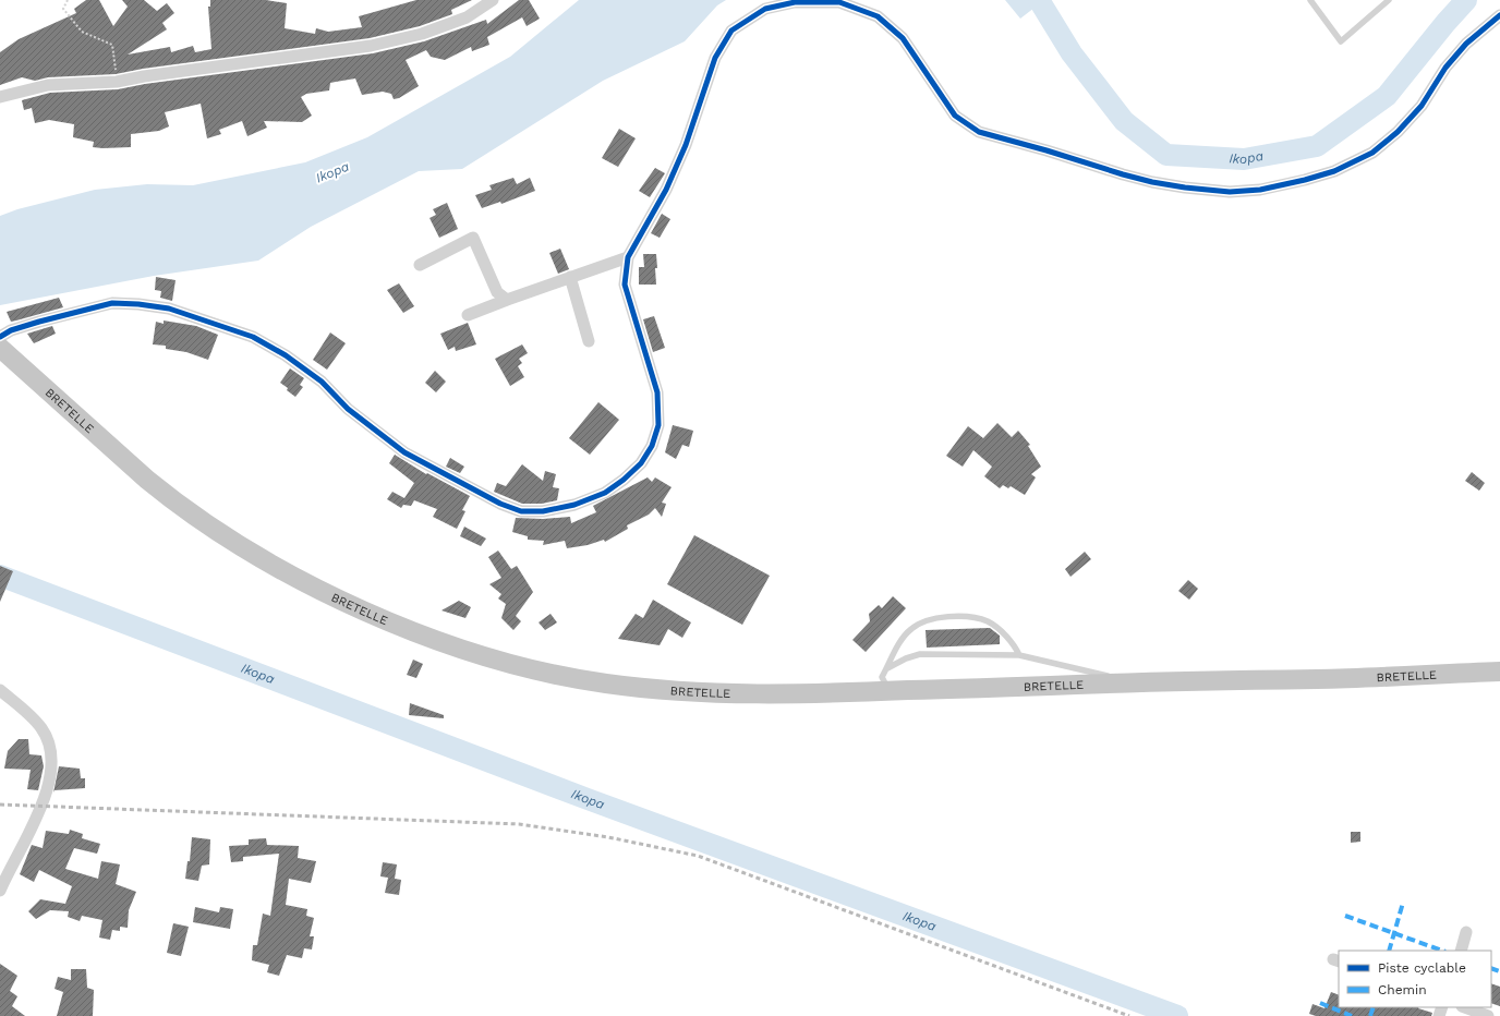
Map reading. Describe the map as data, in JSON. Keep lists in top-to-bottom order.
{
  "streets": {
    "main road": ["BRETELLE"]
  },
  "water": ["Ikopa"],
  "legend": ["Piste cyclable", "Chemin"]
}
